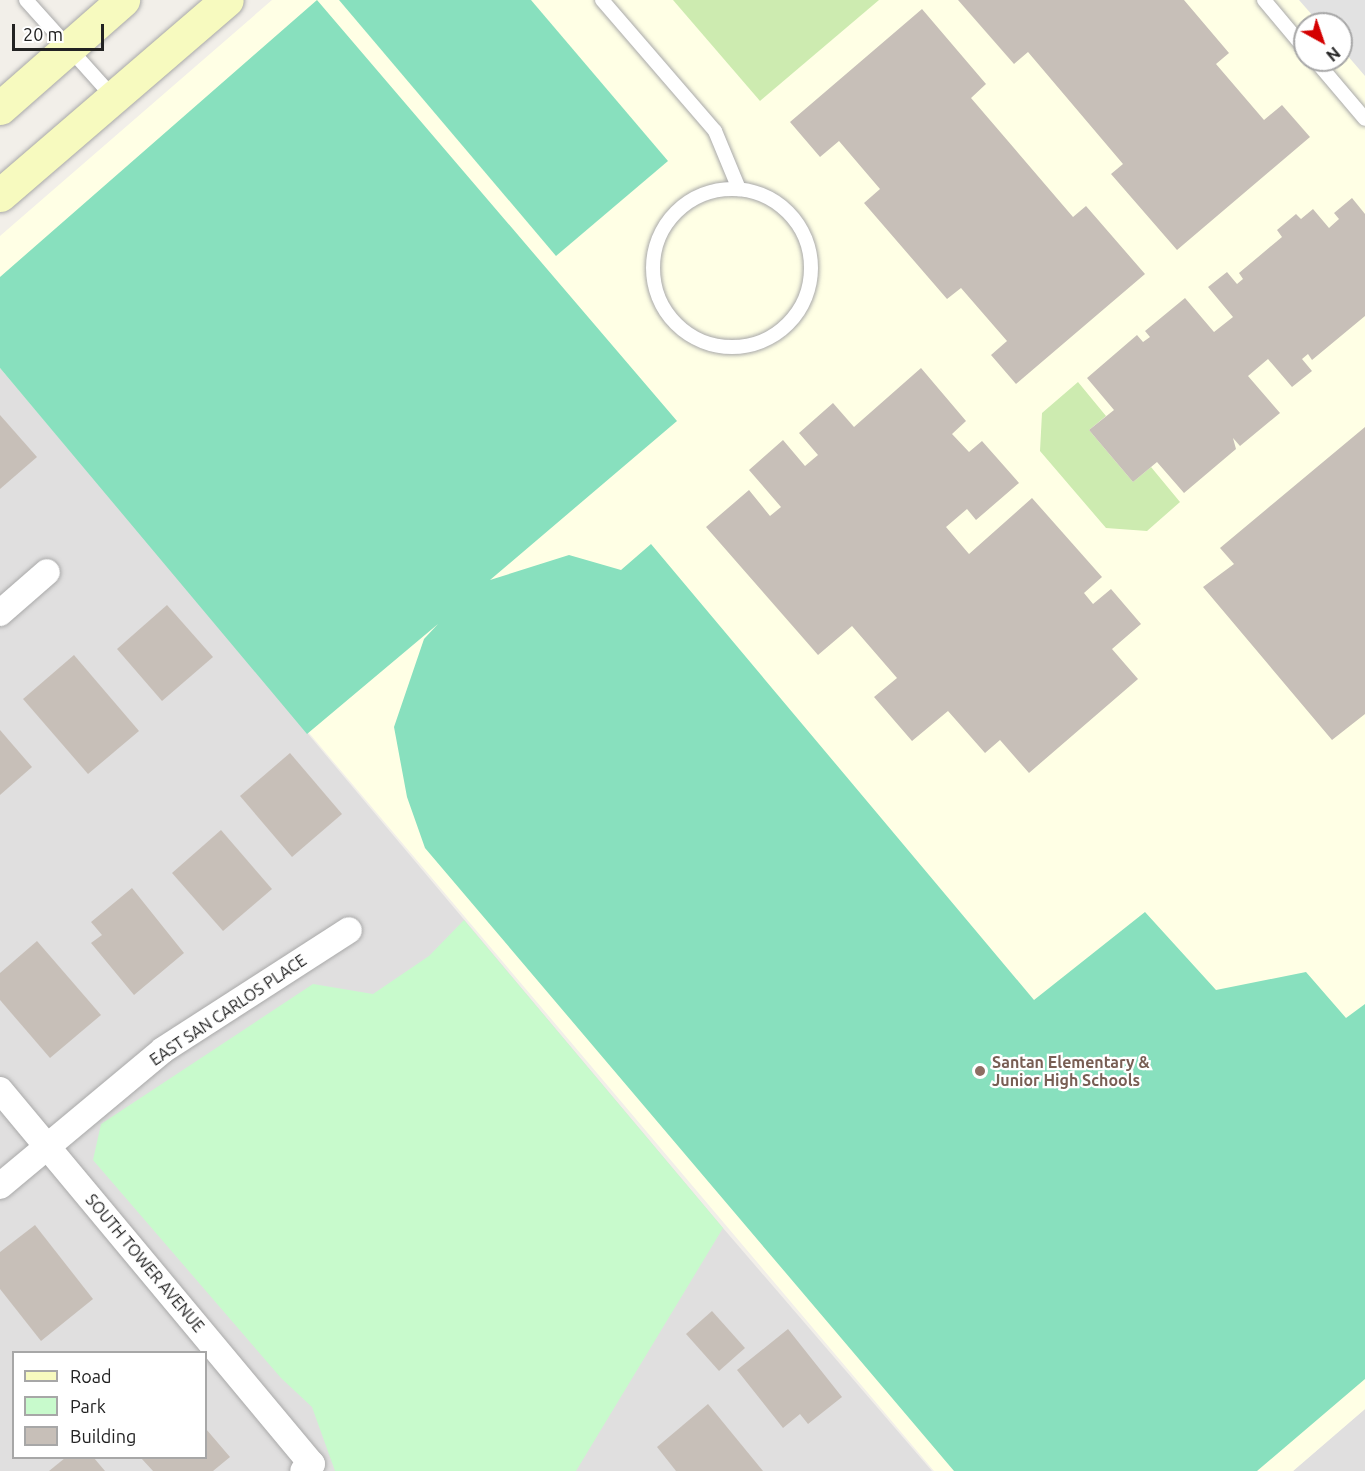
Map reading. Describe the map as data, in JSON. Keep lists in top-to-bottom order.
{
  "streets": {
    "street": ["EAST SAN CARLOS PLACE", "SOUTH TOWER AVENUE"]
  },
  "crossings": [
    ["EAST SAN CARLOS PLACE", "SOUTH TOWER AVENUE"]
  ],
  "places": ["Santan Elementary & Junior High Schools"],
  "legend": ["Road", "Park", "Building"],
  "scale_bar": "20 m",
  "north": "bottom right"
}
